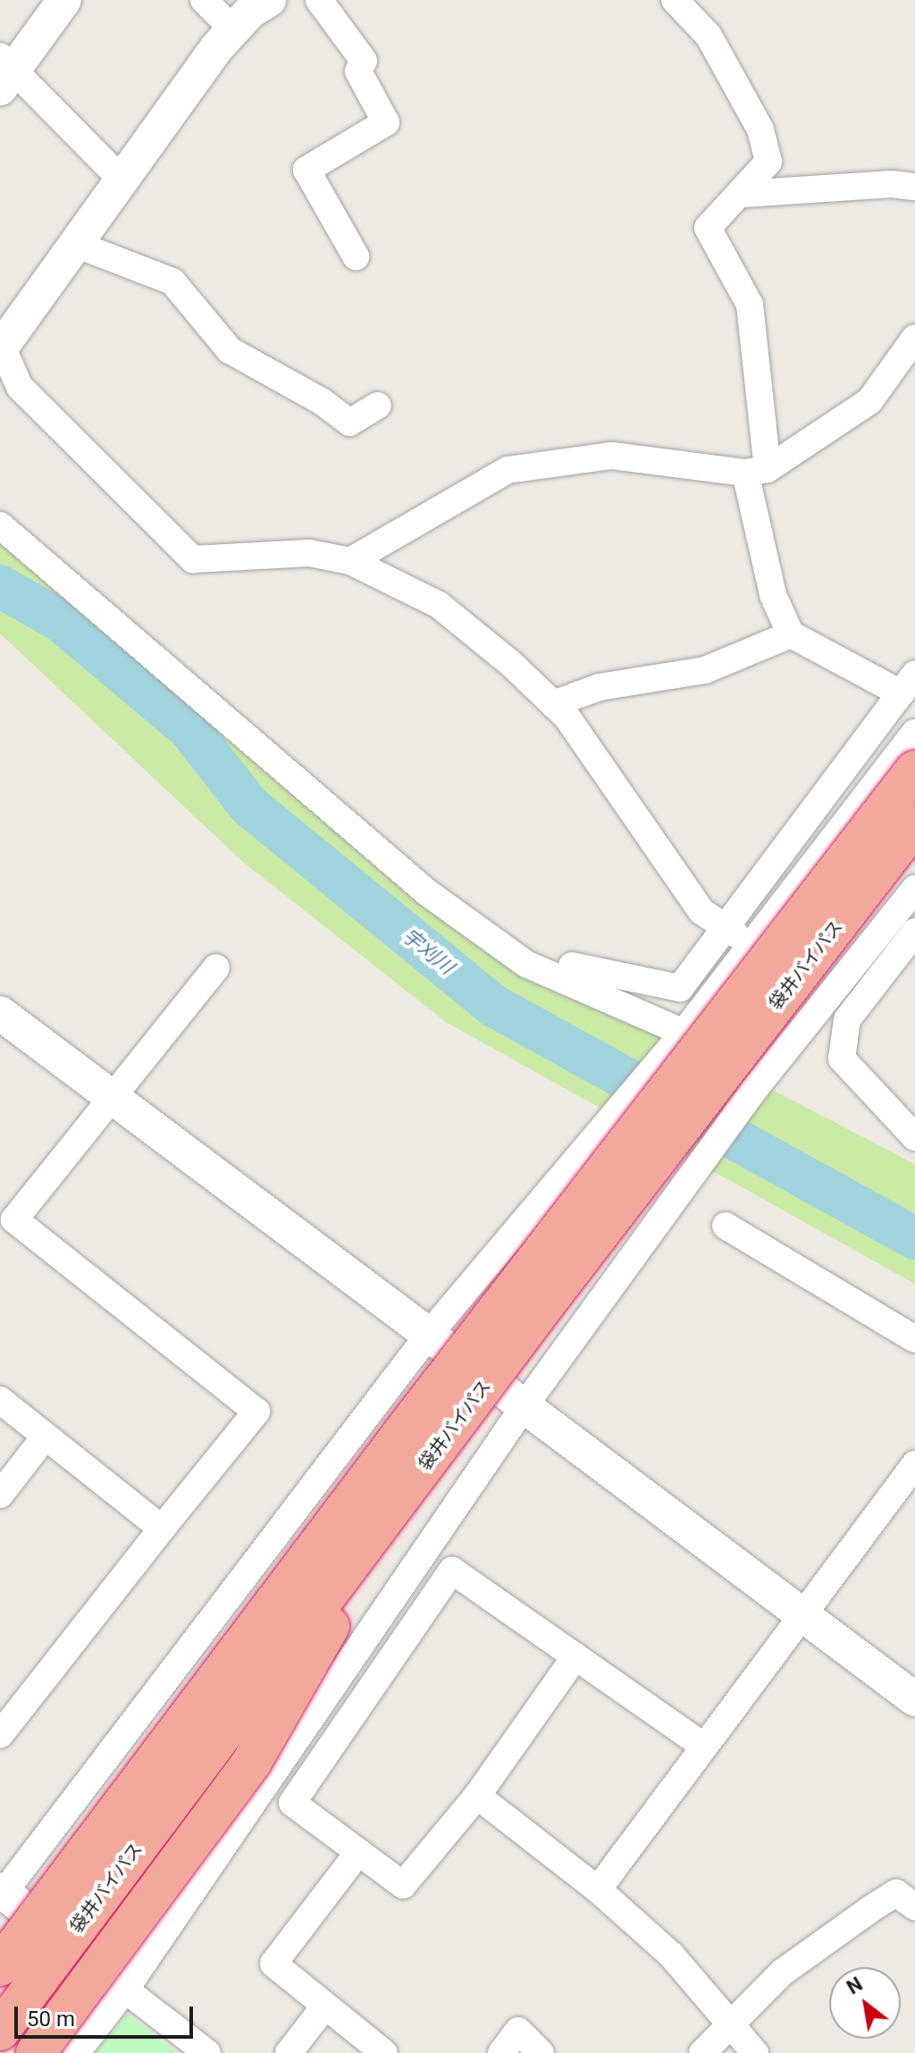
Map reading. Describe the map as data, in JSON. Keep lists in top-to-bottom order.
{
  "streets": {
    "highway": ["袋井バイパス"]
  },
  "water": ["宇刈川"],
  "scale_bar": "50 m",
  "north": "top left"
}
